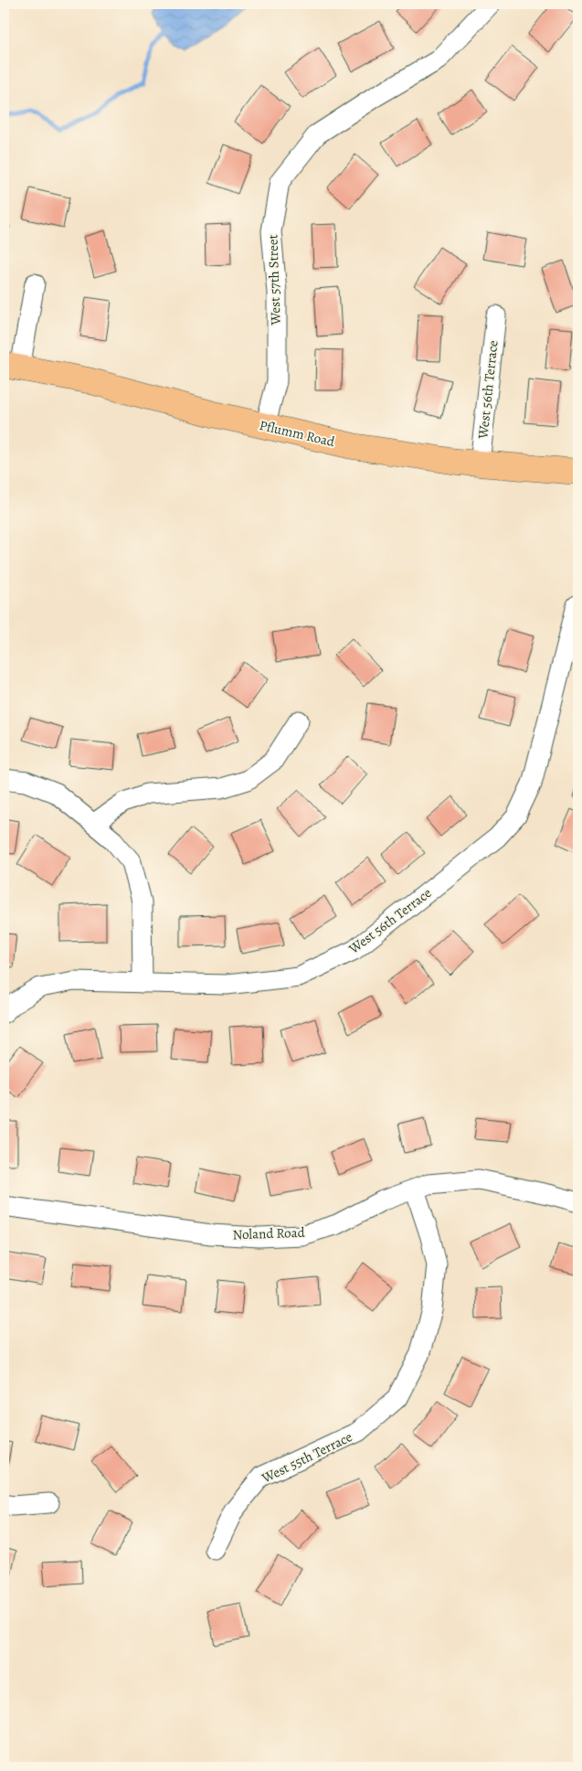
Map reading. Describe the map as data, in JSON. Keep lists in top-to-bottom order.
{
  "streets": {
    "main road": ["Pflumm Road"],
    "street": [
      "West 57th Street",
      "West 56th Terrace",
      "Noland Road",
      "West 55th Terrace"
    ]
  },
  "crossings": [
    ["West 57th Street", "Pflumm Road"],
    ["West 56th Terrace", "Pflumm Road"],
    ["Noland Road", "West 55th Terrace"]
  ]
}
